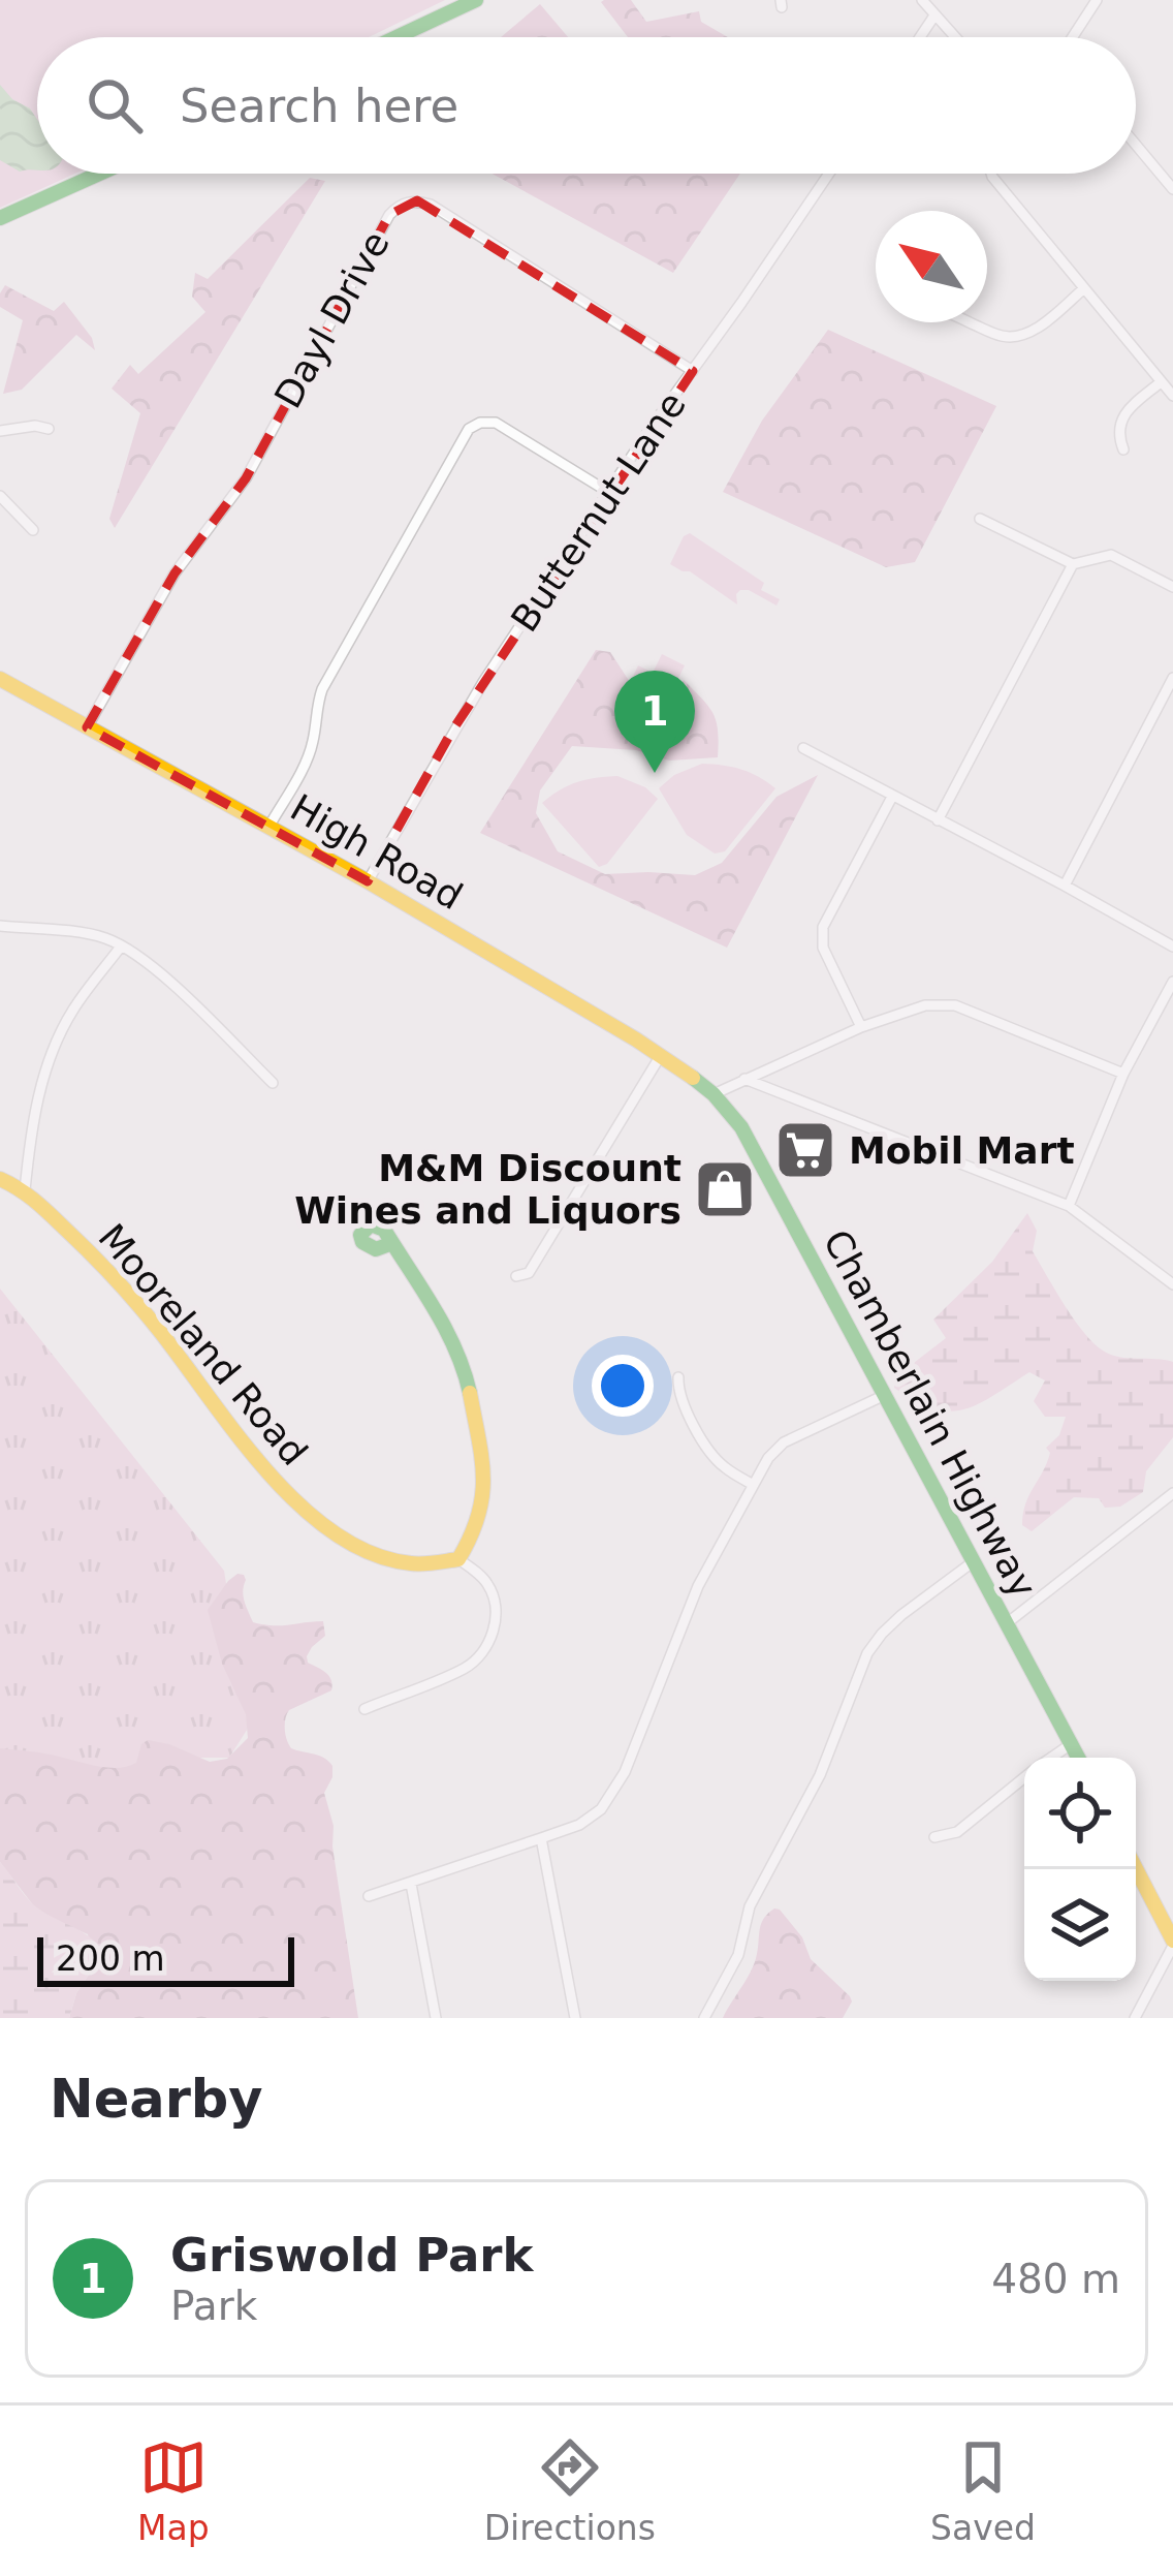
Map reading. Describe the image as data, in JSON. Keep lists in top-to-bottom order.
{
  "streets": {
    "main road": ["High Road", "Mooreland Road", "Chamberlain Highway"],
    "street": ["Dayl Drive", "Butternut Lane"]
  },
  "crossings": [
    ["Dayl Drive", "Butternut Lane"],
    ["Dayl Drive", "High Road"],
    ["Butternut Lane", "High Road"],
    ["High Road", "Chamberlain Highway"]
  ],
  "places": {
    "supermarket": ["Mobil Mart"],
    "shop": ["M&M Discount Wines and Liquors"]
  },
  "scale_bar": "200 m",
  "north": "top left",
  "page": {
    "search": "Search here",
    "pins": "1",
    "scale": "200 m",
    "heading": "Nearby",
    "list": [
      {
        "mark": "1",
        "name": "Griswold Park",
        "note": "Park",
        "value": "480 m"
      }
    ],
    "nav": ["Map", "Directions", "Saved"]
  }
}
